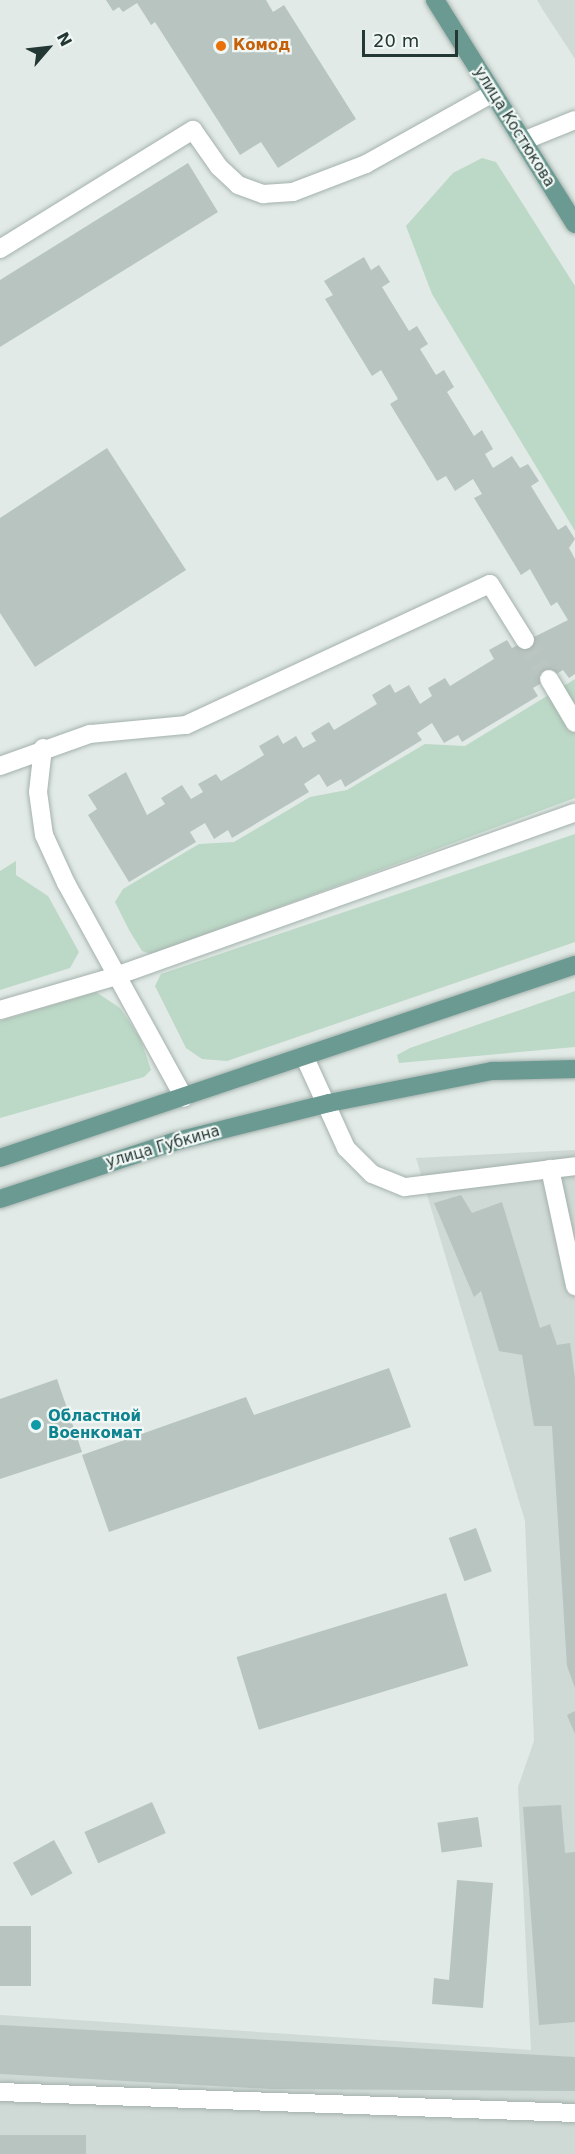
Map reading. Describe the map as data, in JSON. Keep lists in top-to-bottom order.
{
  "streets": {
    "main road": ["улица Костюкова", "улица Губкина"]
  },
  "places": ["Комод", "Областной Военкомат"],
  "scale_bar": "20 m",
  "north": "top right"
}
